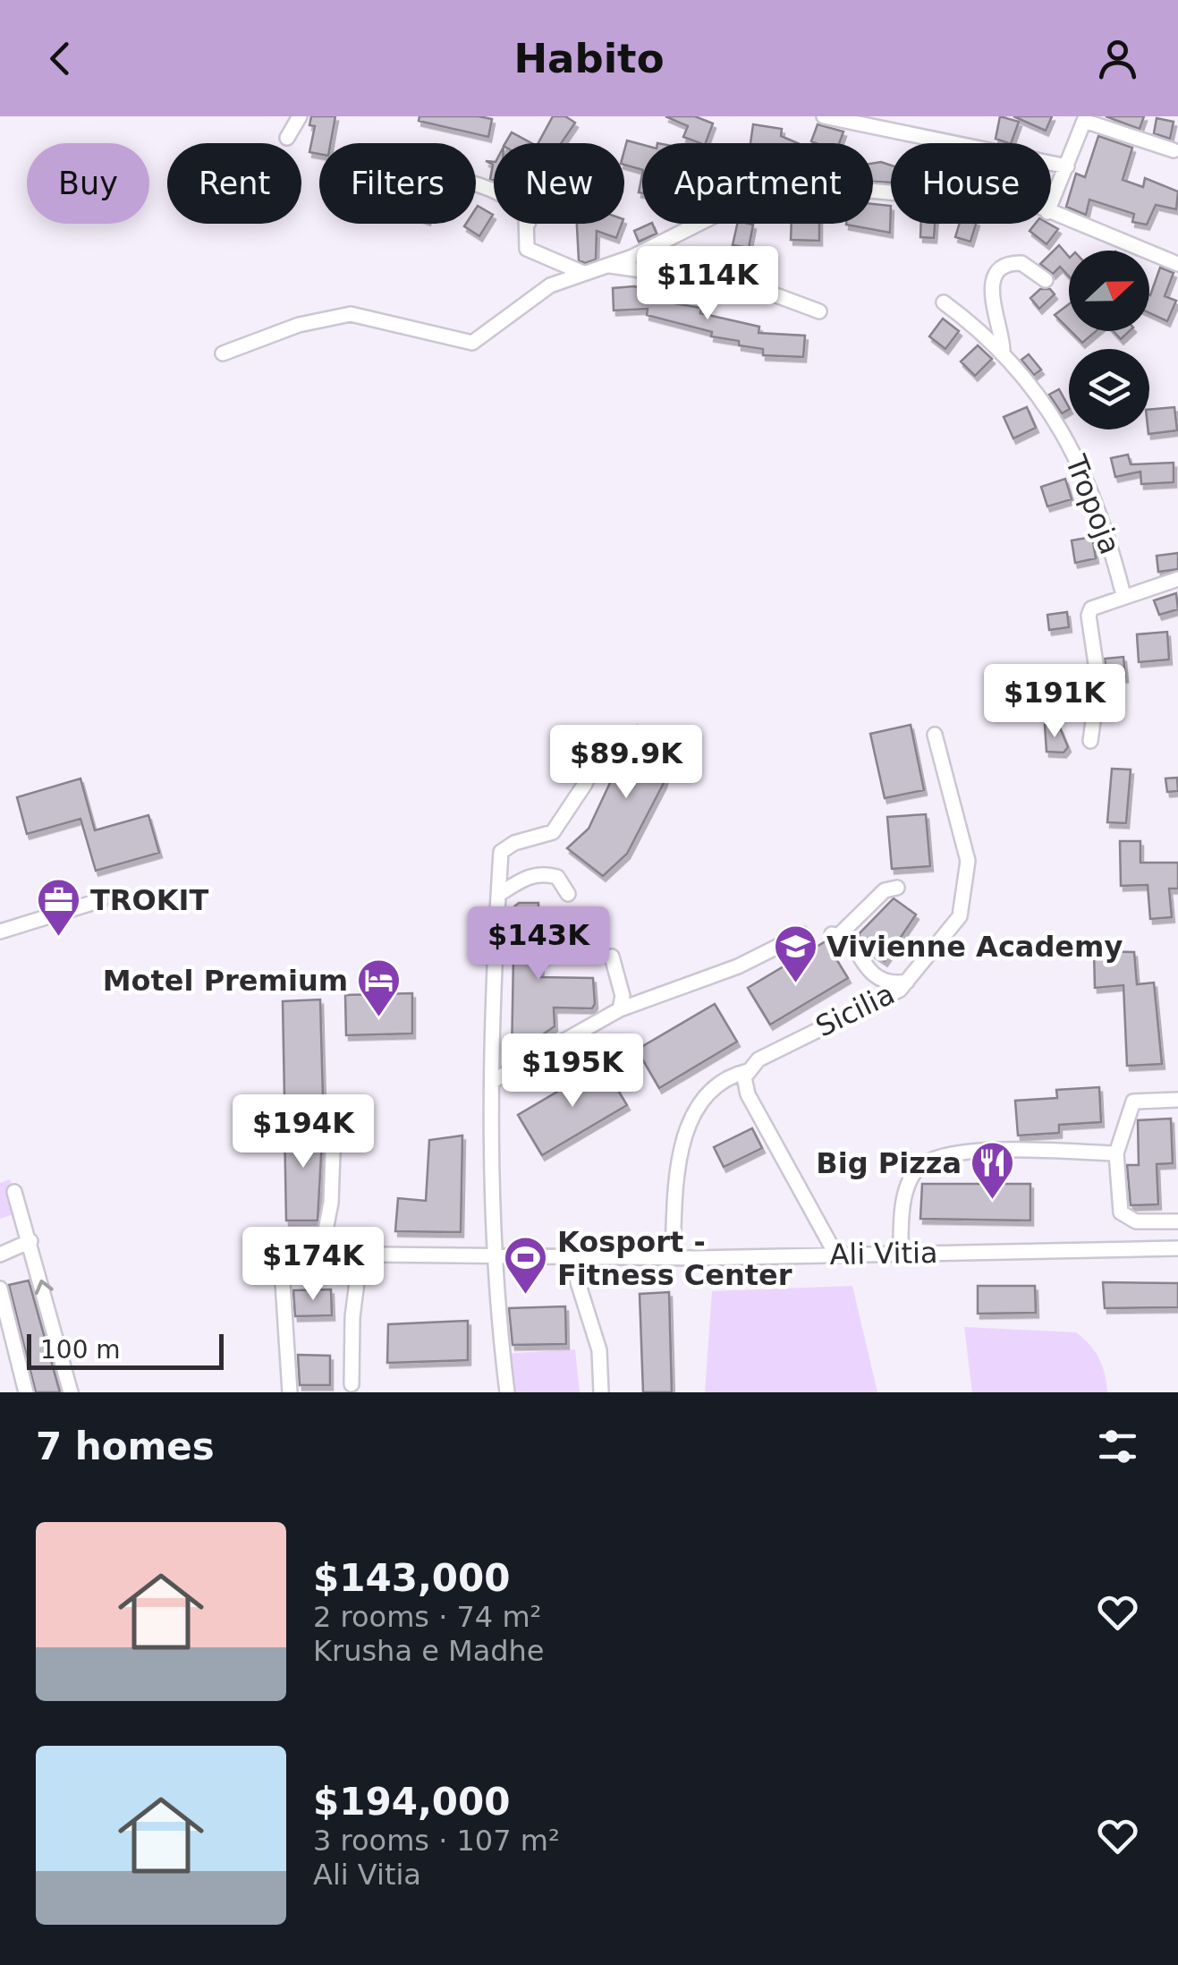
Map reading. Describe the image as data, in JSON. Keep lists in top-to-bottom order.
{
  "streets": {
    "street": ["Tropoja", "Sicilia", "Ali Vitia"]
  },
  "crossings": [
    ["Sicilia", "Ali Vitia"]
  ],
  "places": {
    "office": ["TROKIT"],
    "school or university": ["Vivienne Academy"],
    "hotel": ["Motel Premium"],
    "restaurant": ["Big Pizza"],
    "sports": ["Kosport - Fitness Center"]
  },
  "scale_bar": "100 m",
  "north": "right",
  "page": {
    "header": "Habito",
    "chip": [
      "Buy",
      "Rent",
      "Filters",
      "New",
      "Apartment",
      "House"
    ],
    "price": [
      "$114K",
      "$191K",
      "$89.9K",
      "$143K",
      "$195K",
      "$194K",
      "$174K"
    ],
    "scale": "100 m",
    "heading": "7 homes",
    "list": [
      {
        "name": "$143,000",
        "note": "2 rooms · 74 m² · Krusha e Madhe"
      },
      {
        "name": "$194,000",
        "note": "3 rooms · 107 m² · Ali Vitia"
      }
    ]
  }
}
